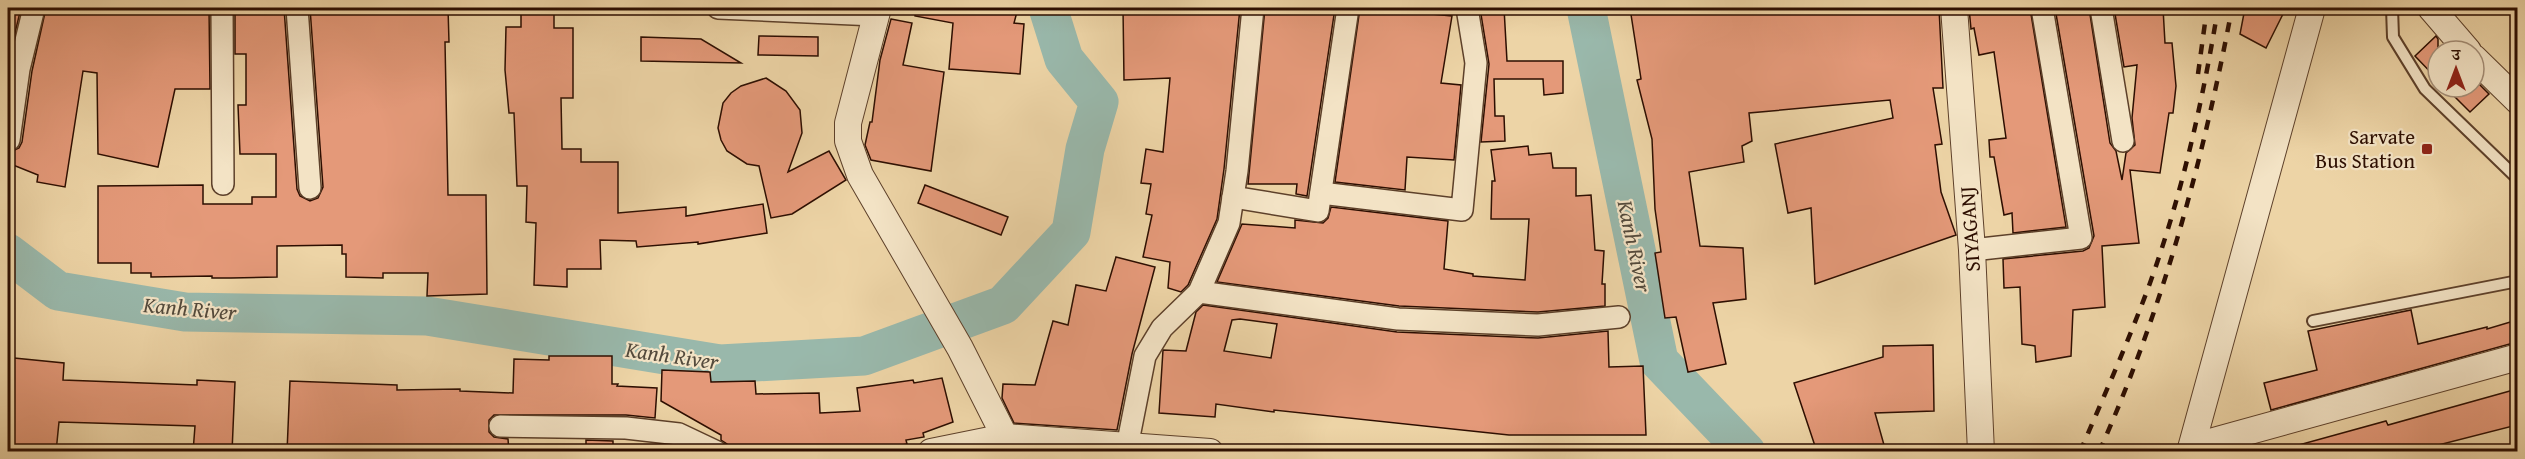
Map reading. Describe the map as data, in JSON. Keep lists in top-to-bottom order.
{
  "streets": {
    "street": ["SIYAGANJ"]
  },
  "water": ["Kanh River"],
  "places": {
    "transit": ["Sarvate Bus Station"]
  },
  "north": "top"
}
